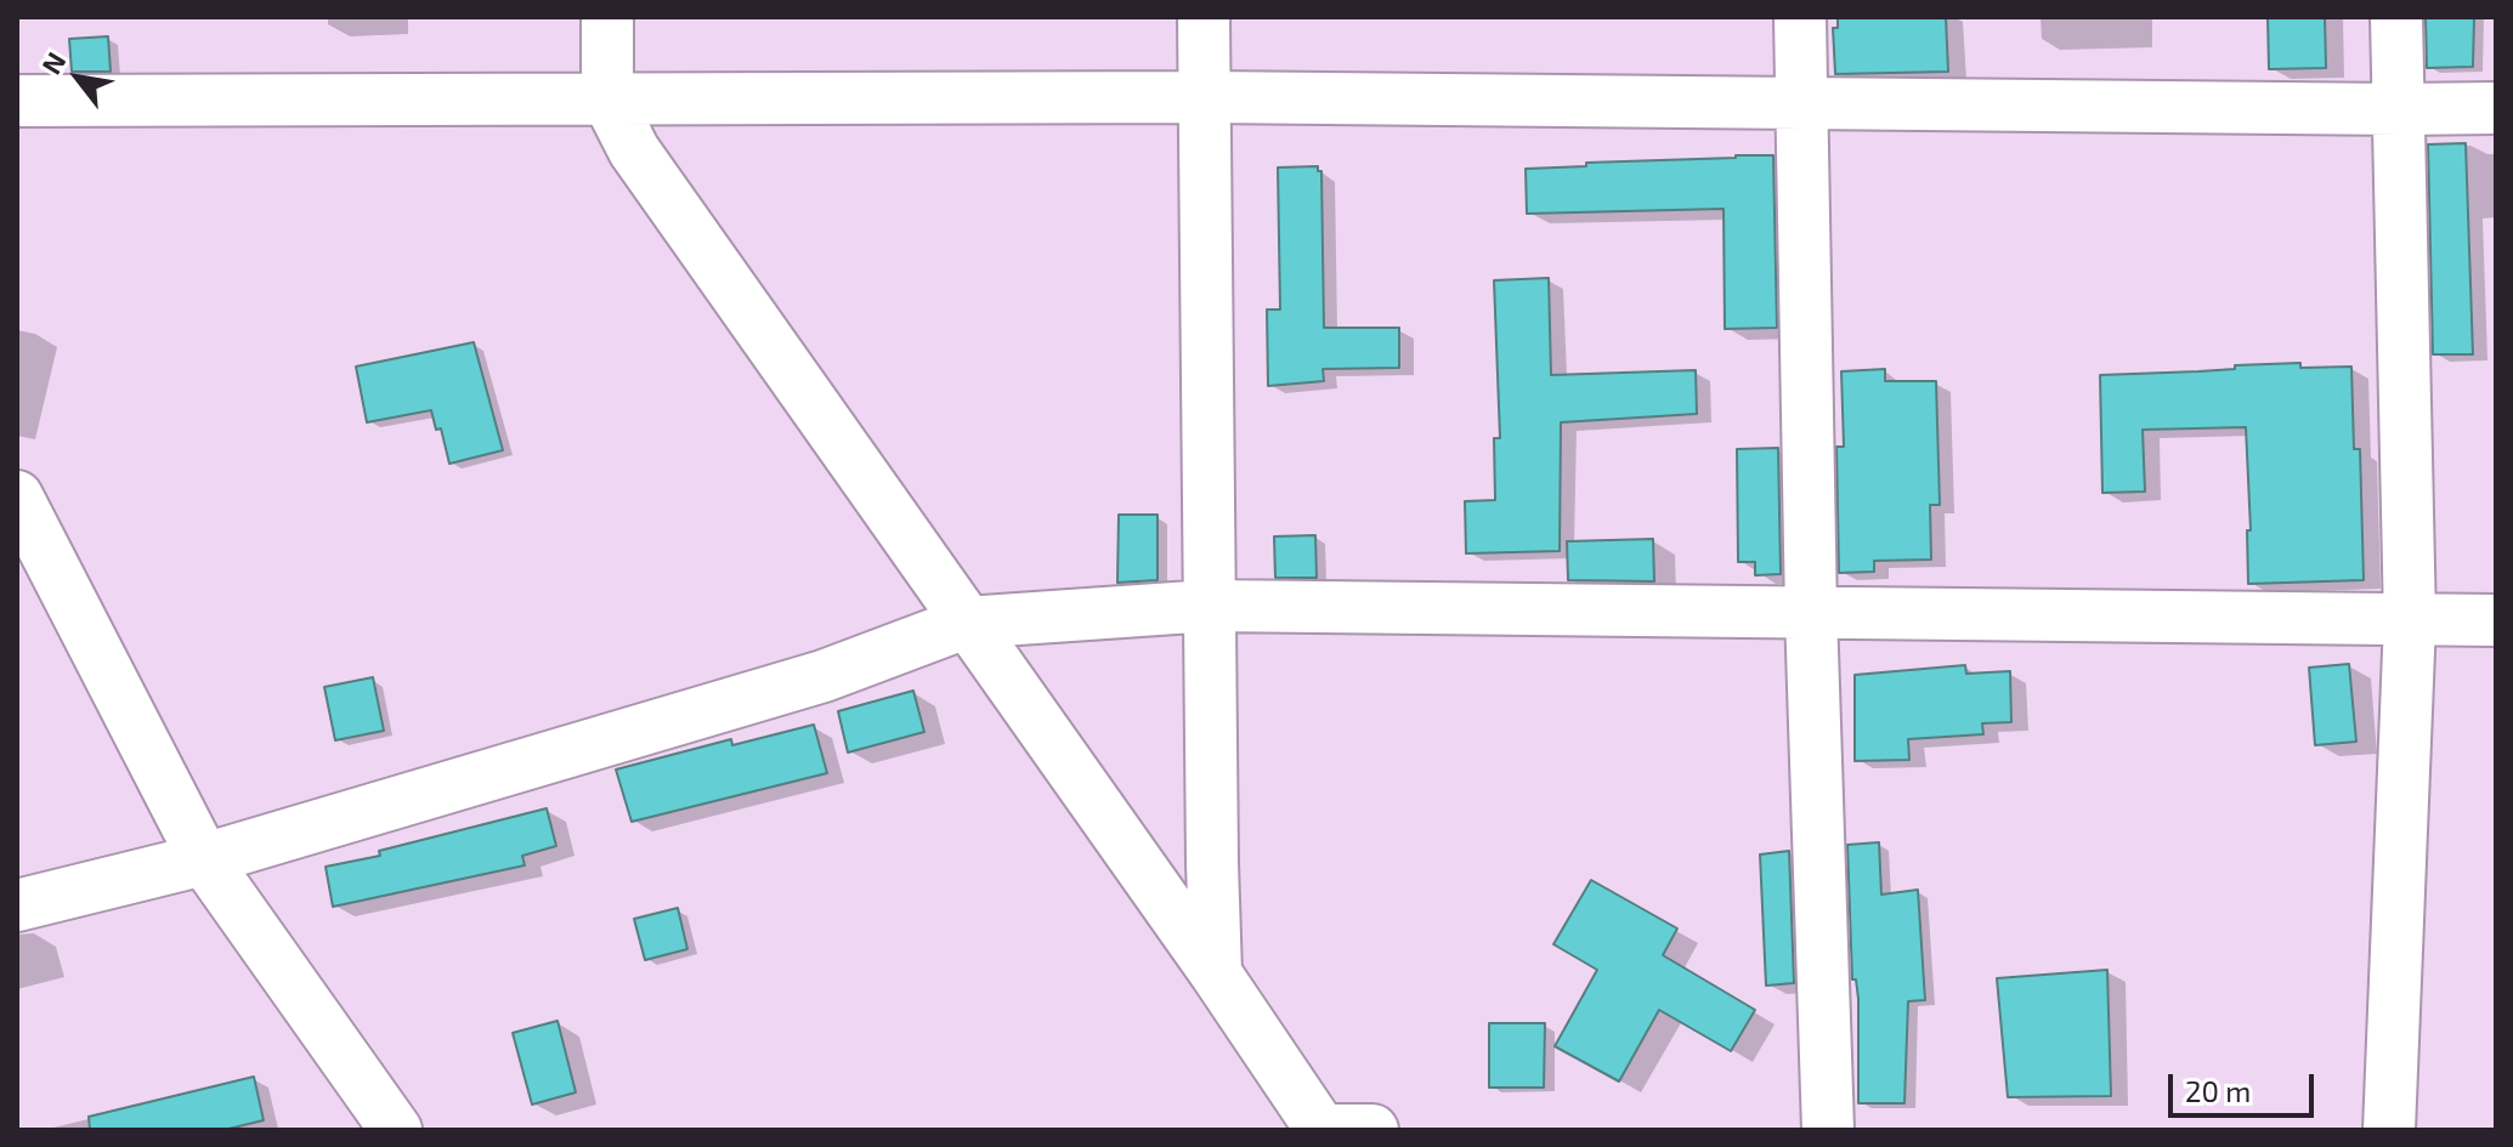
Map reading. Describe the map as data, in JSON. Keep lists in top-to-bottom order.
{
  "scale_bar": "20 m",
  "north": "top left"
}
